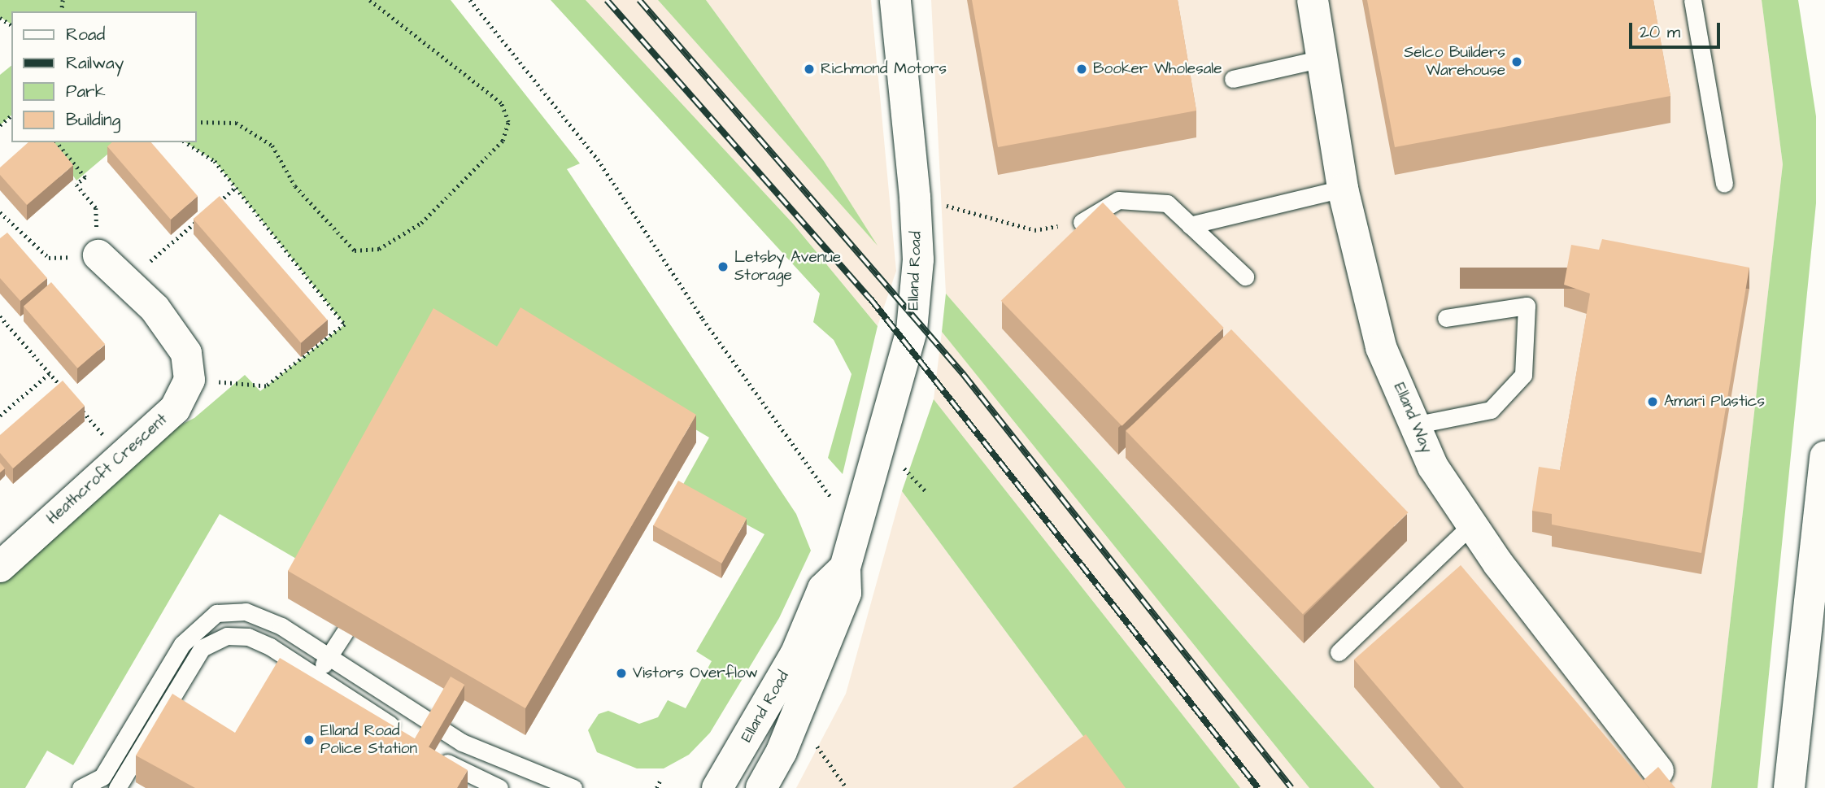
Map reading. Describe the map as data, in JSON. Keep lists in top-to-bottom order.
{
  "streets": {
    "main road": ["Elland Road", "Elland Way", "Heathcroft Crescent"]
  },
  "places": [
    "Selco Builders Warehouse",
    "Richmond Motors",
    "Booker Wholesale",
    "Letsby Avenue Storage",
    "Amari Plastics",
    "Vistors Overflow",
    "Elland Road Police Station"
  ],
  "legend": [
    "Road",
    "Railway",
    "Park",
    "Building"
  ],
  "scale_bar": "20 m"
}
